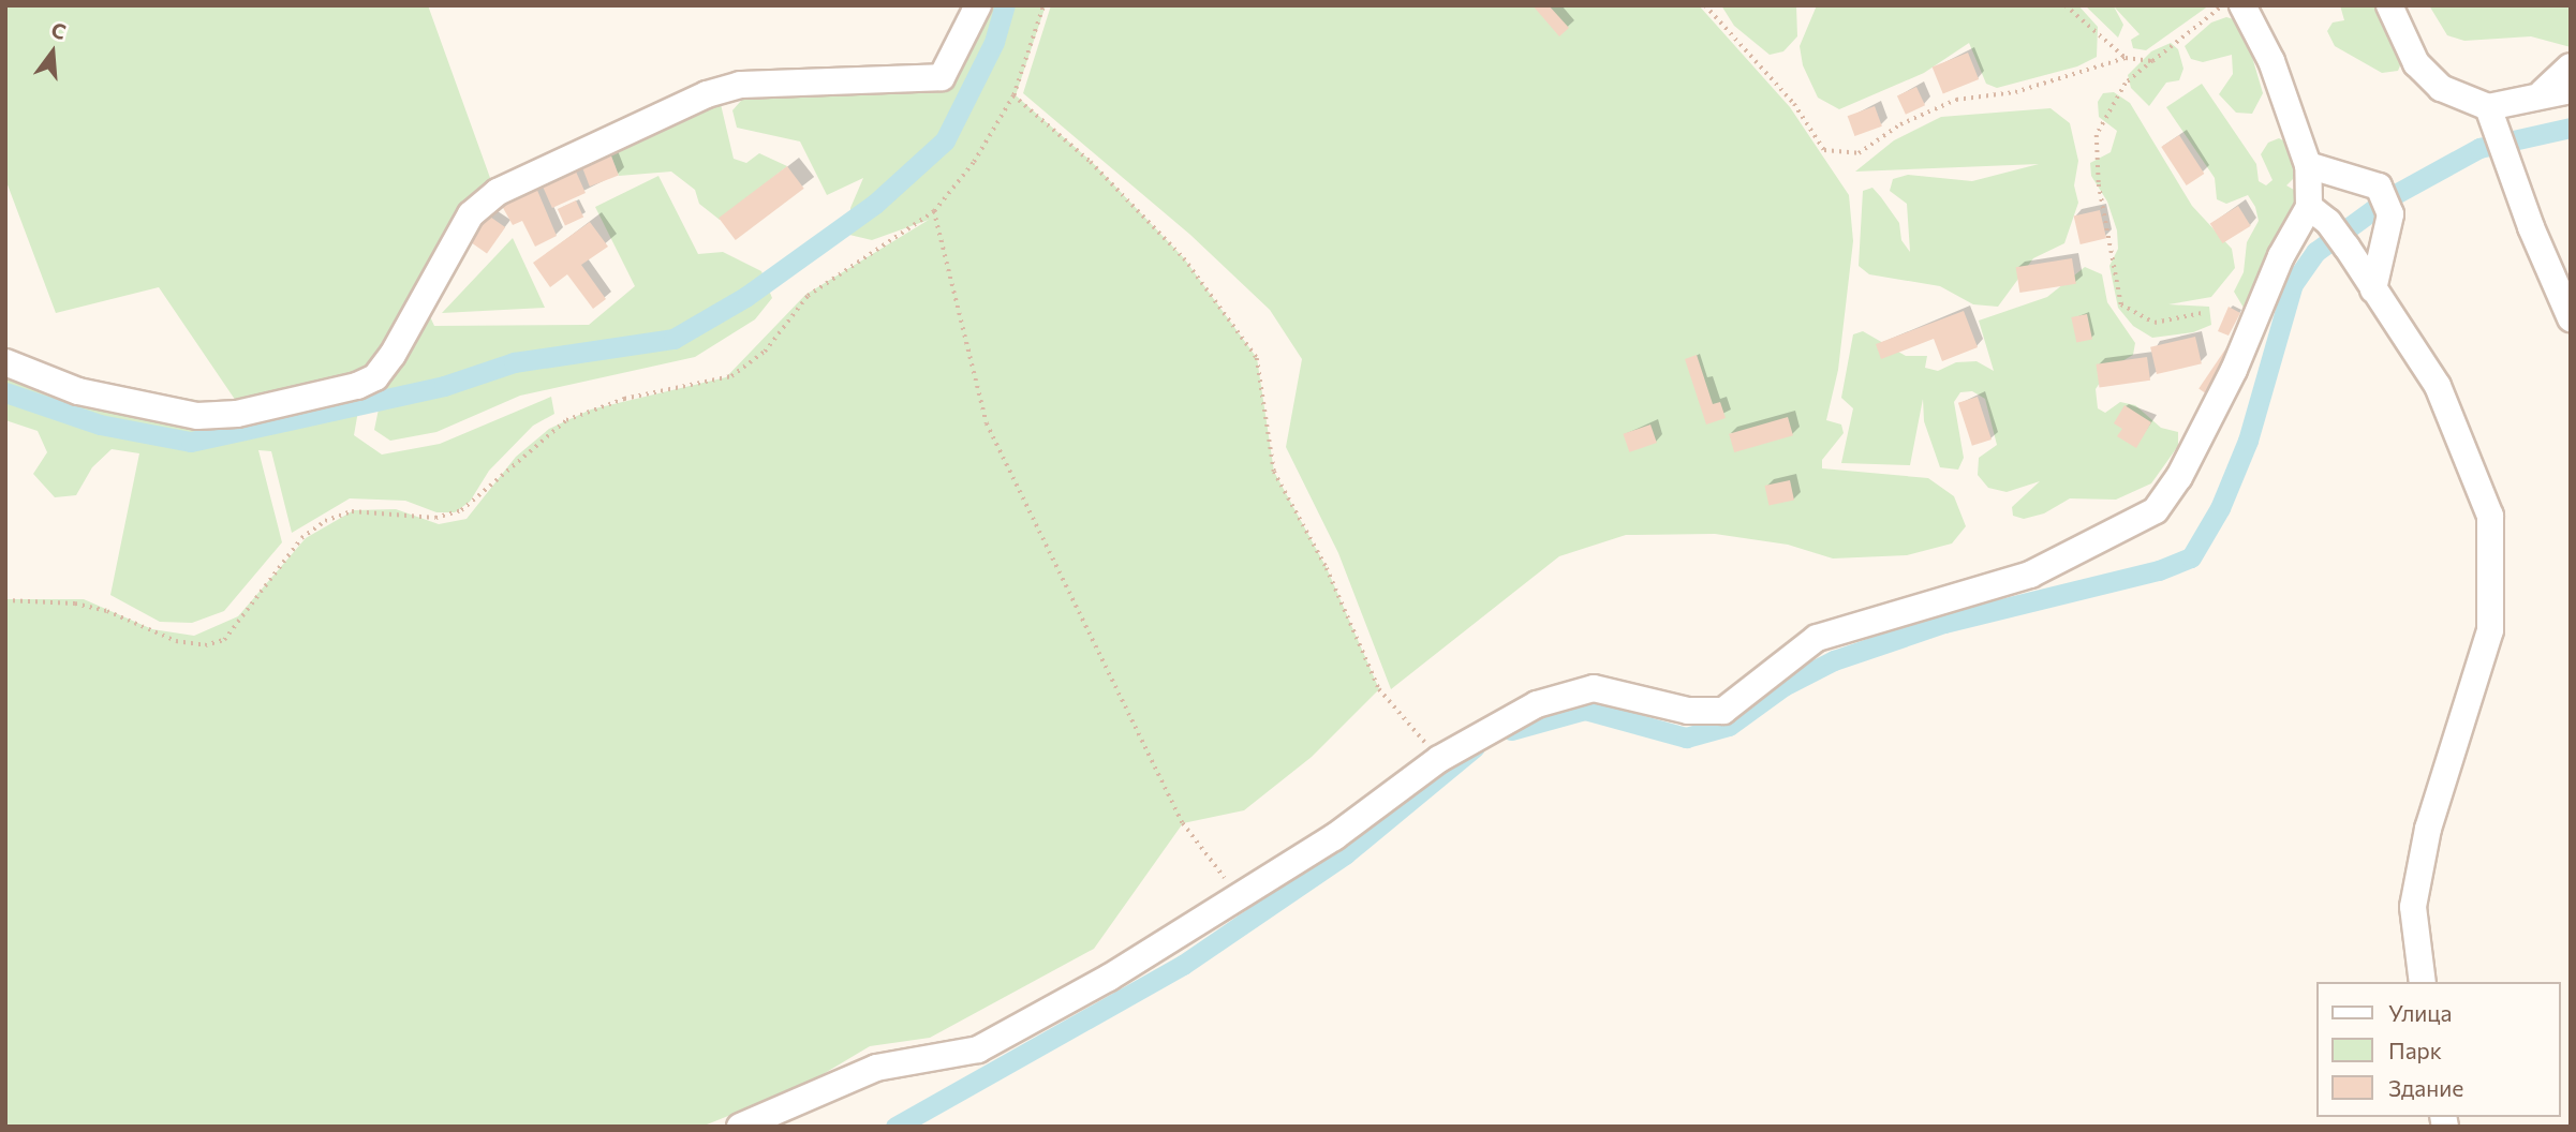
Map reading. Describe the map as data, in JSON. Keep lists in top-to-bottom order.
{
  "legend": ["Улица", "Парк", "Здание"],
  "north": "top"
}
